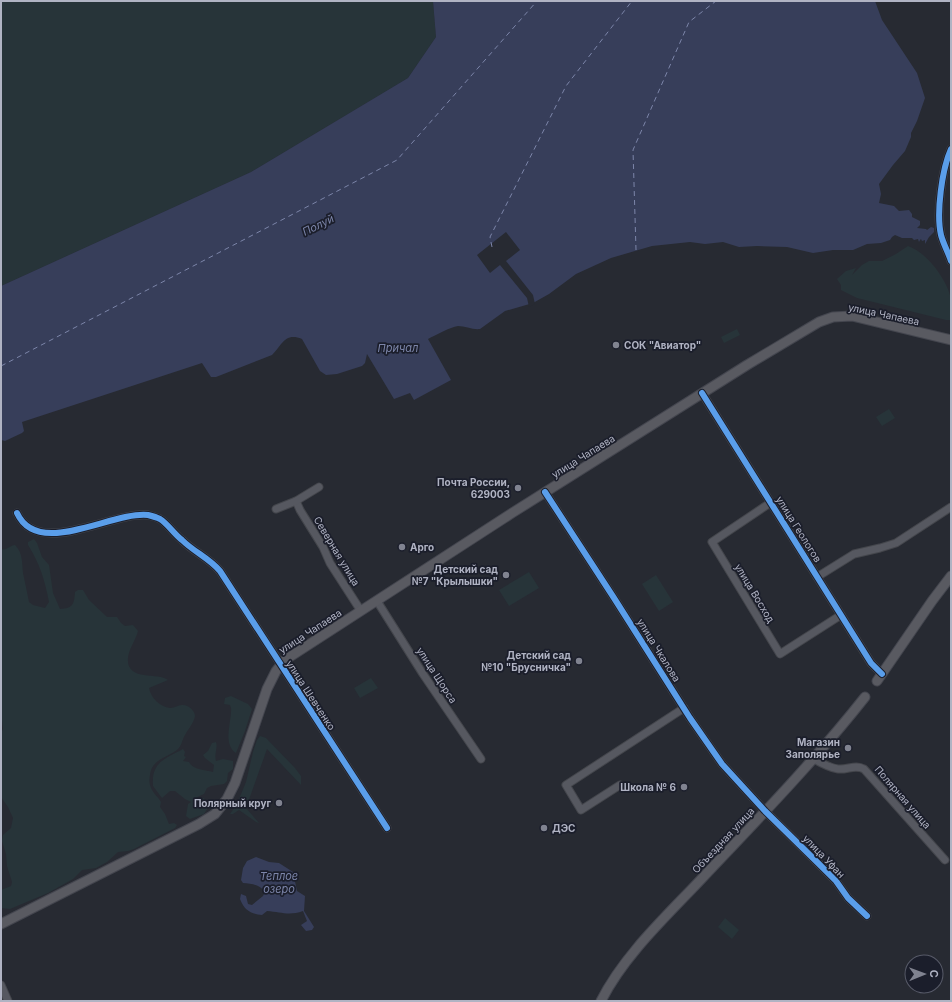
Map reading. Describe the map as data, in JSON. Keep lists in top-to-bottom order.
{
  "streets": {
    "main road": ["улица Чапаева", "Объездная улица"],
    "street": [
      "улица Геологов",
      "Северная улица",
      "улица Восход",
      "улица Чкалова",
      "улица Щорса",
      "улица Шевченко",
      "Полярная улица",
      "улица Уфан"
    ]
  },
  "crossings": [
    ["улица Чапаева", "улица Геологов"],
    ["улица Чапаева", "Северная улица"],
    ["улица Чапаева", "улица Чкалова"],
    ["улица Чапаева", "улица Щорса"],
    ["улица Чапаева", "улица Шевченко"],
    ["улица Геологов", "улица Восход"],
    ["улица Чкалова", "Объездная улица"],
    ["улица Чкалова", "улица Уфан"],
    ["Полярная улица", "Объездная улица"],
    ["Объездная улица", "улица Уфан"]
  ],
  "water": ["Полуй", "Причал", "Теплое озеро"],
  "places": [
    "СОК \"Авиатор\"",
    "Почта России, 629003",
    "Арго",
    "Детский сад №7 \"Крылышки\"",
    "Детский сад №10 \"Брусничка\"",
    "Магазин Заполярье",
    "Школа № 6",
    "Полярный круг",
    "ДЭС"
  ],
  "north": "right"
}
